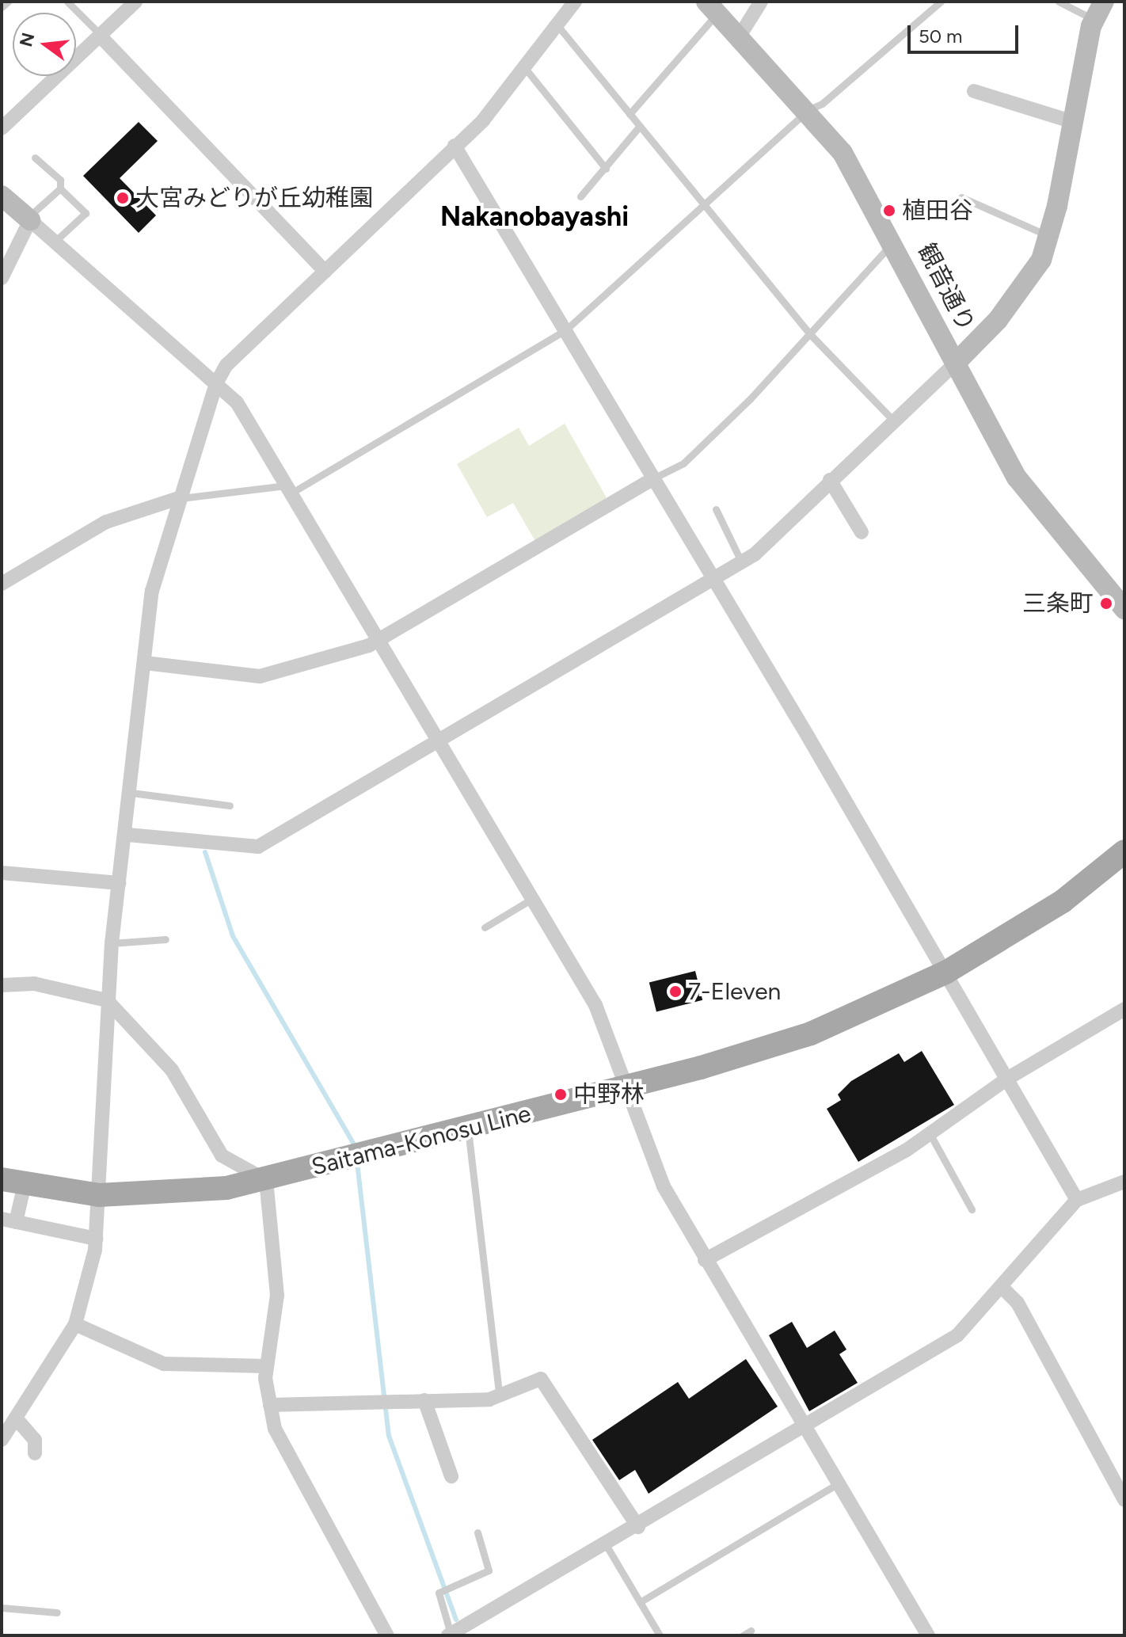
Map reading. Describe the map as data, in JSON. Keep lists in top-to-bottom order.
{
  "streets": {
    "main road": ["Saitama-Konosu Line"],
    "street": ["観音通り"]
  },
  "districts": ["Nakanobayashi"],
  "places": [
    "大宮みどりが丘幼稚園",
    "植田谷",
    "三条町",
    "7-Eleven",
    "中野林"
  ],
  "scale_bar": "50 m",
  "north": "left"
}
